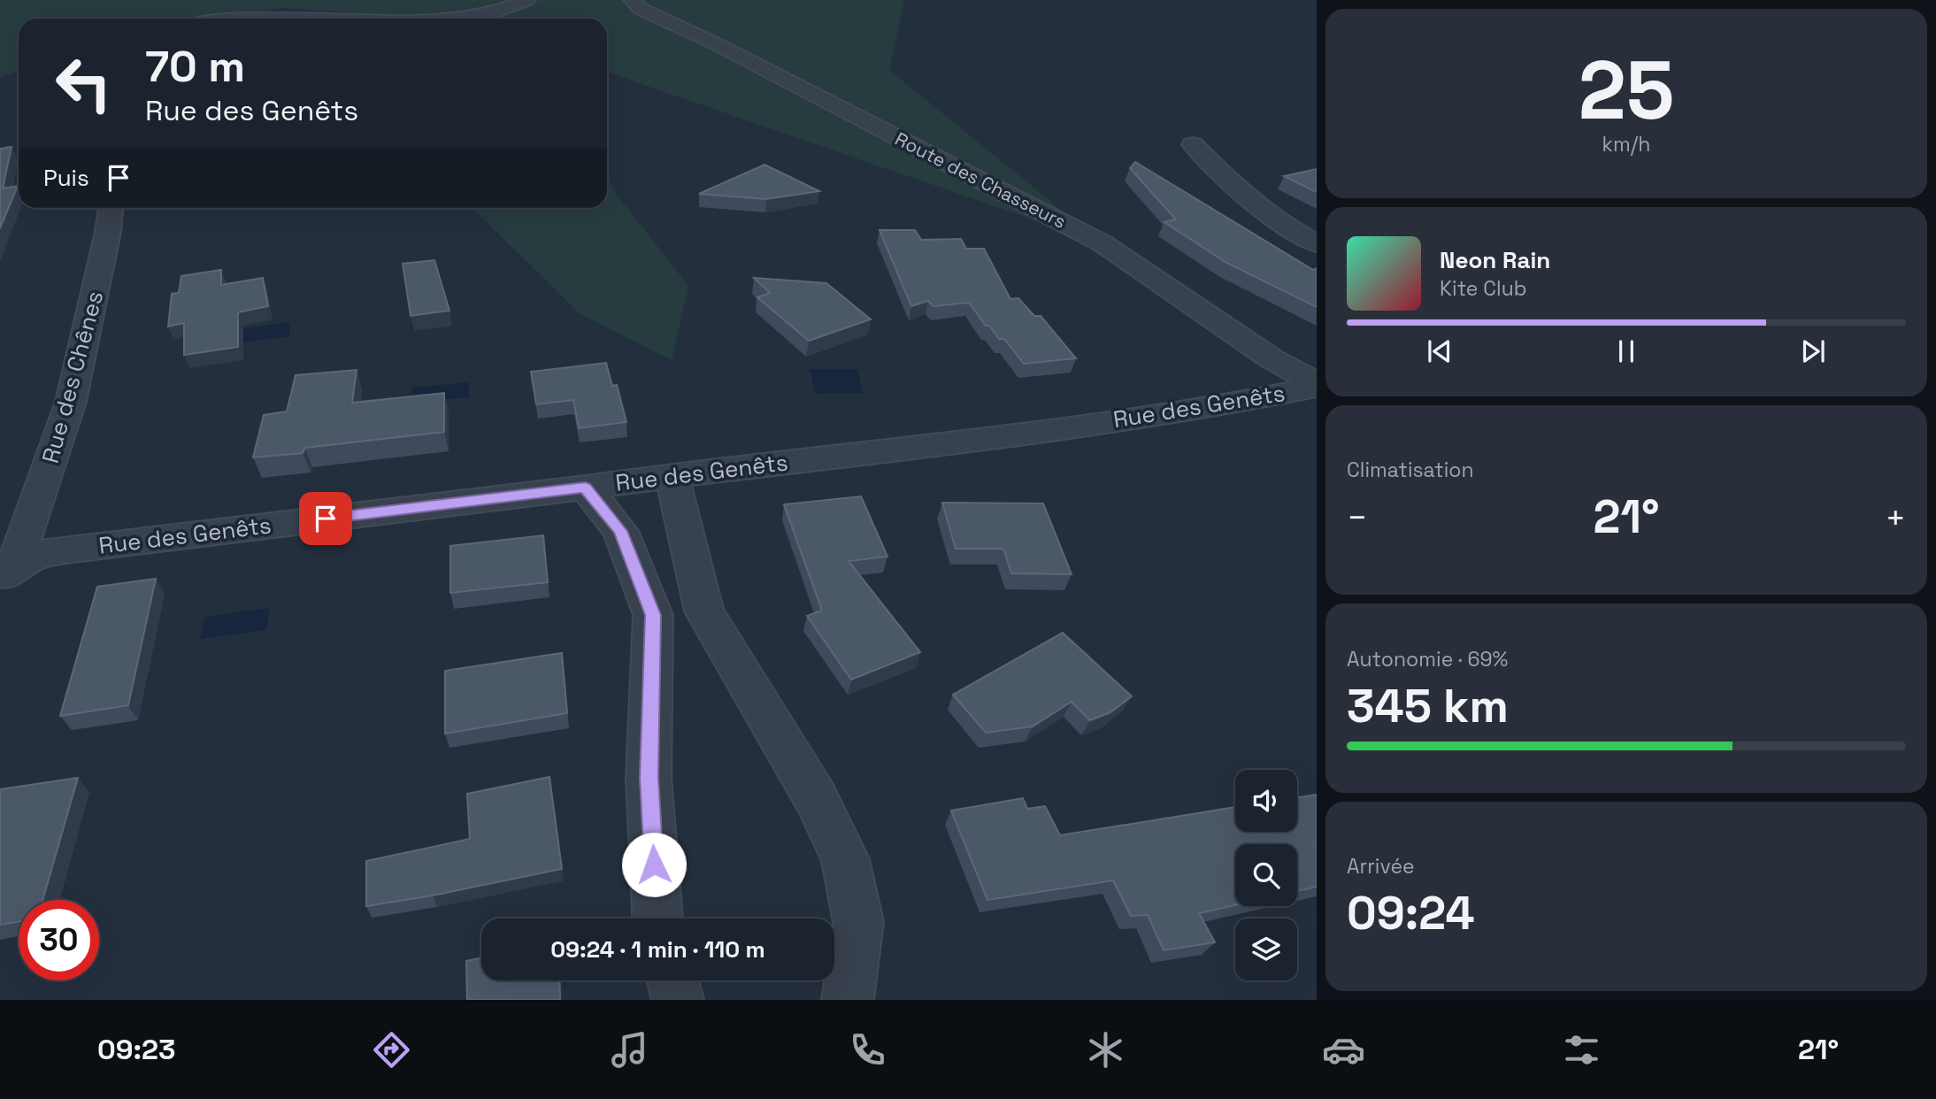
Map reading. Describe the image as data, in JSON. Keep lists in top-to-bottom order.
{
  "streets": {
    "street": ["Route des Chasseurs", "Rue des Chênes", "Rue des Genêts"]
  },
  "crossings": [
    ["Route des Chasseurs", "Rue des Genêts"],
    ["Rue des Chênes", "Rue des Genêts"]
  ],
  "page": {
    "tile": [
      ["25", "km/h"],
      "Climatisation",
      ["Autonomie · 69%", "345 km"],
      ["Arrivée", "09:24"]
    ],
    "turn": ["70 m", "Rue des Genêts"],
    "then": "Puis",
    "song": ["Neon Rain", "Kite Club"],
    "heat": ["−", "21°", "+"],
    "limit": "30",
    "trip": "09:24 · 1 min · 110 m",
    "tabs": ["09:23", "21°"]
  }
}
